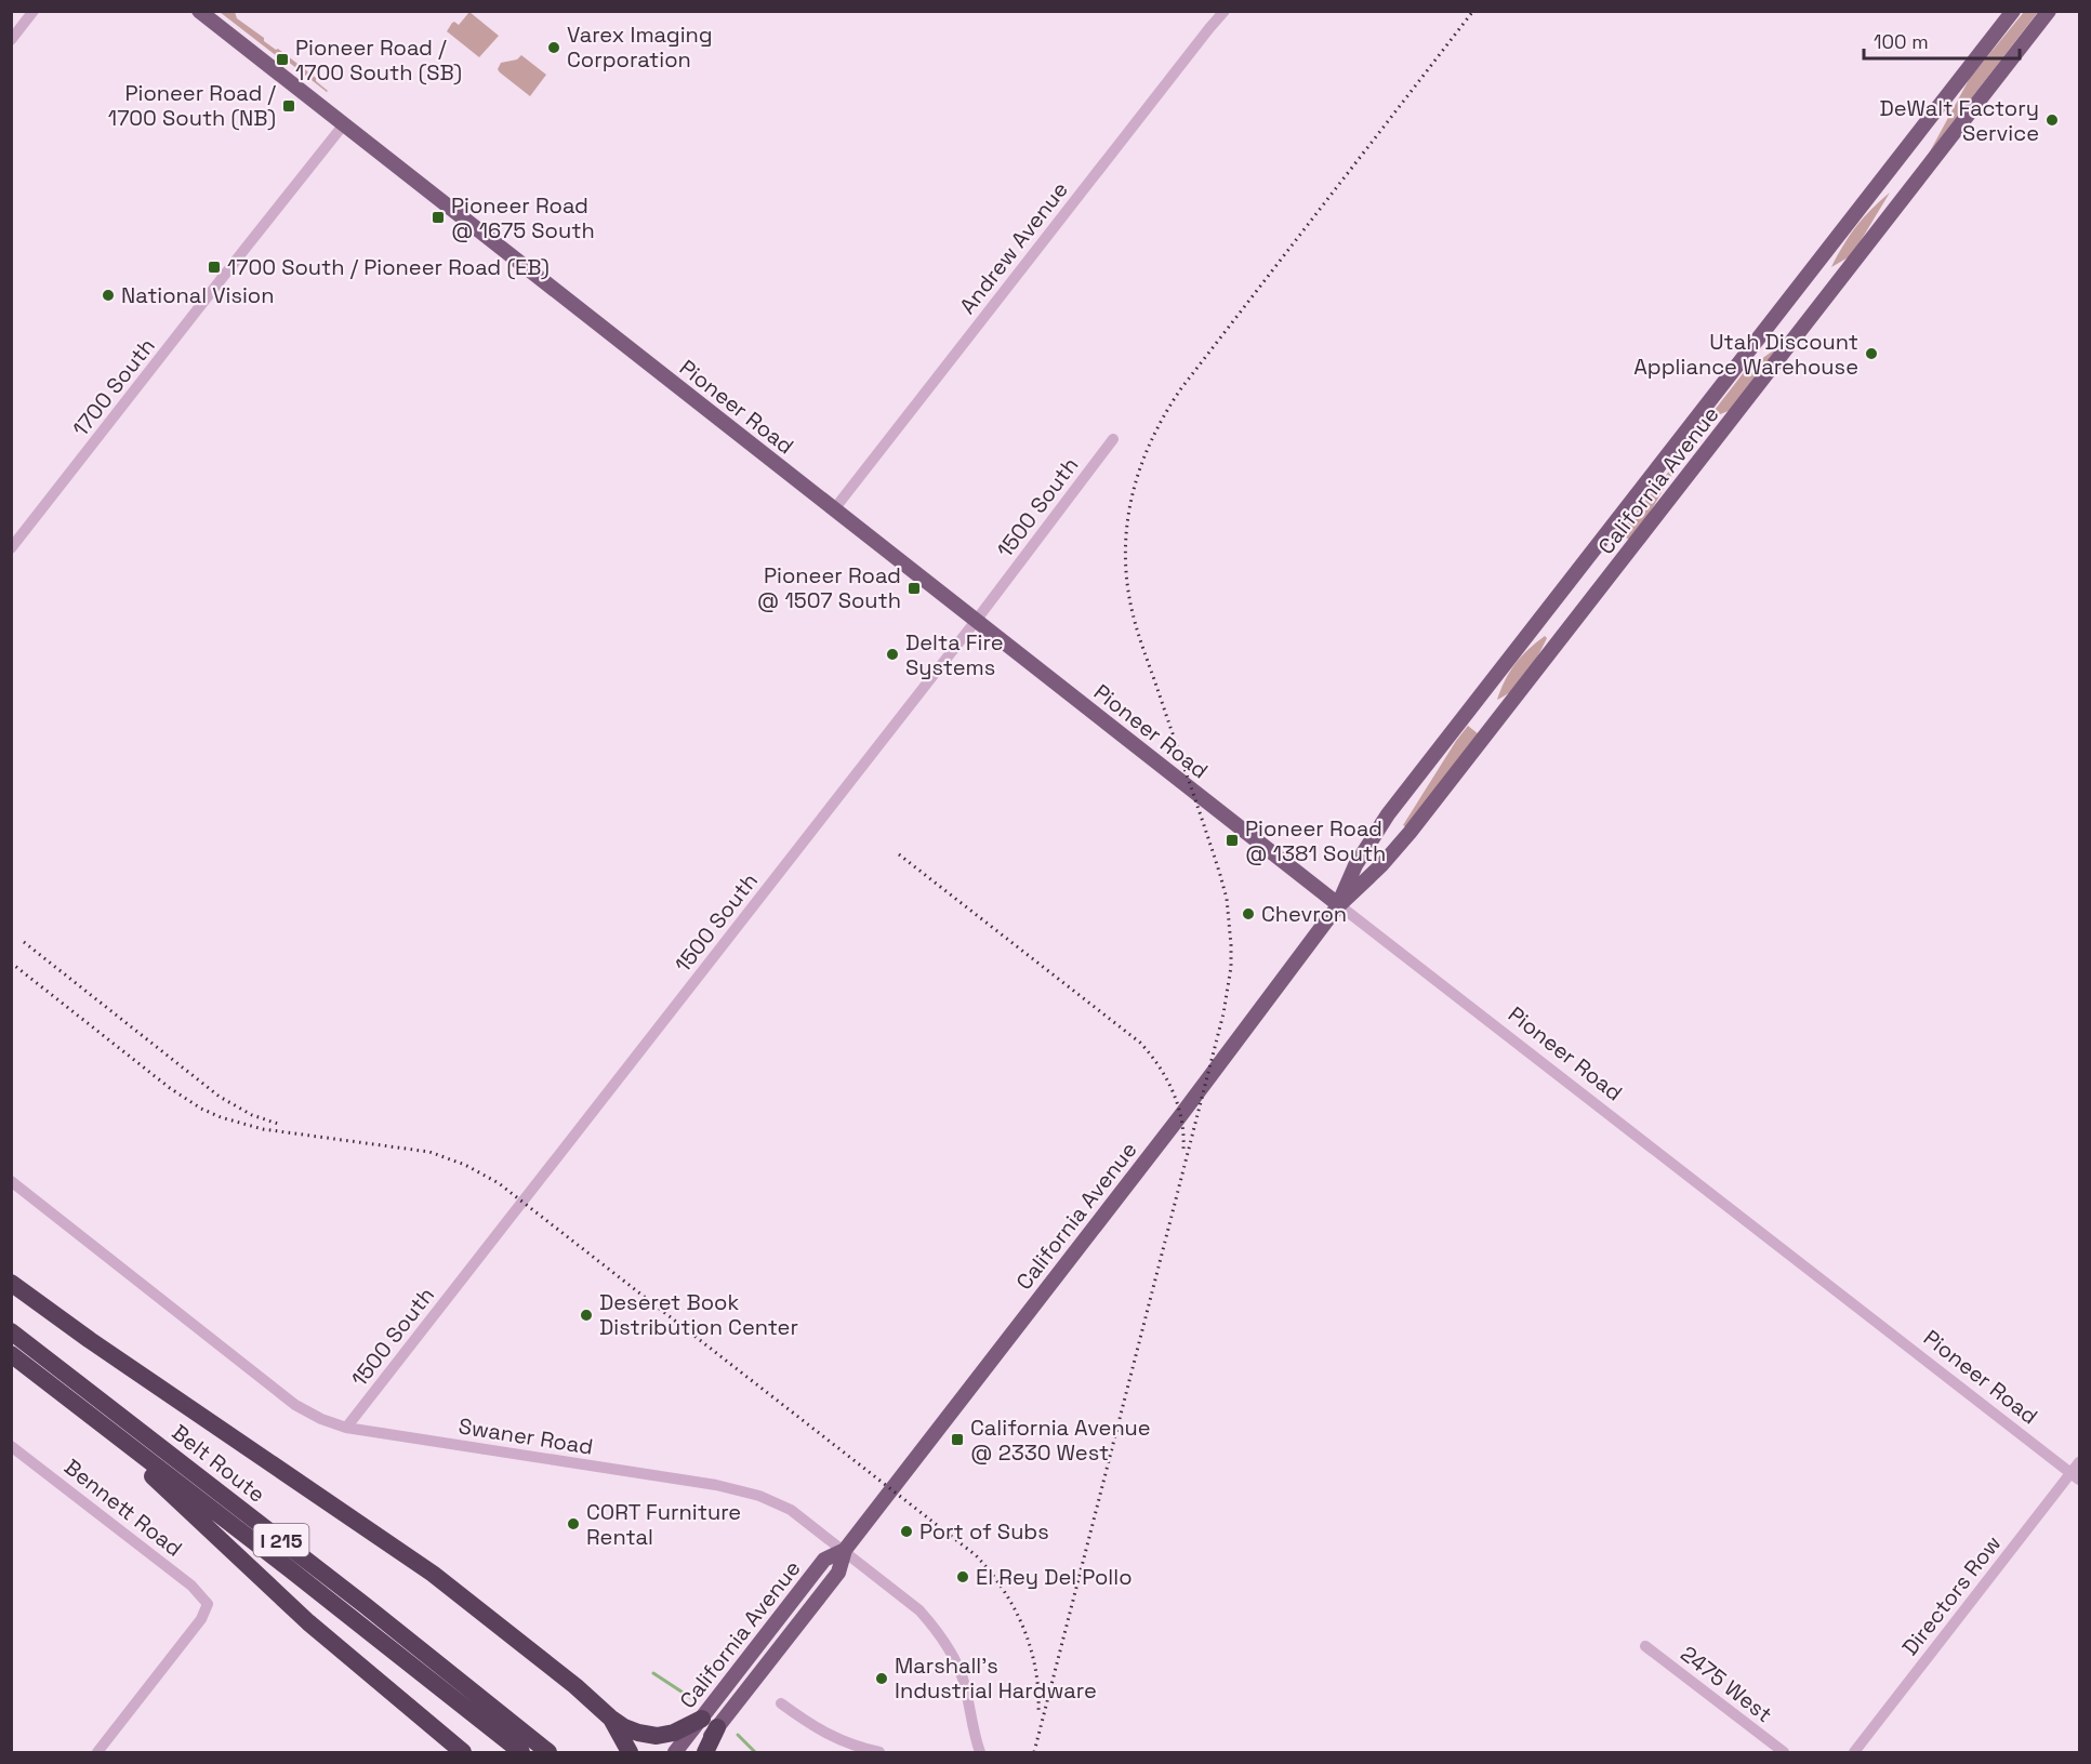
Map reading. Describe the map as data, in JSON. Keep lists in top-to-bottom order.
{
  "streets": {
    "highway": ["Belt Route", "I 215"],
    "main road": ["Pioneer Road", "California Avenue"],
    "street": [
      "Andrew Avenue",
      "1700 South",
      "1500 South",
      "Swaner Road",
      "Bennett Road",
      "Directors Row",
      "2475 West"
    ]
  },
  "crossings": [
    ["Andrew Avenue", "Pioneer Road"],
    ["1700 South", "Pioneer Road"],
    ["Pioneer Road", "California Avenue"],
    ["Pioneer Road", "1500 South"],
    ["Pioneer Road", "Directors Row"],
    ["California Avenue", "Swaner Road"],
    ["1500 South", "Swaner Road"]
  ],
  "places": {
    "other": [
      "Varex Imaging Corporation",
      "DeWalt Factory Service",
      "National Vision",
      "Utah Discount Appliance Warehouse",
      "Delta Fire Systems",
      "Chevron",
      "Deseret Book Distribution Center",
      "CORT Furniture Rental",
      "Port of Subs",
      "El Rey Del Pollo",
      "Marshall's Industrial Hardware"
    ],
    "transit": [
      "Pioneer Road / 1700 South (SB)",
      "Pioneer Road / 1700 South (NB)",
      "Pioneer Road @ 1675 South",
      "1700 South / Pioneer Road (EB)",
      "Pioneer Road @ 1507 South",
      "Pioneer Road @ 1381 South",
      "California Avenue @ 2330 West"
    ]
  },
  "scale_bar": "100 m"
}
